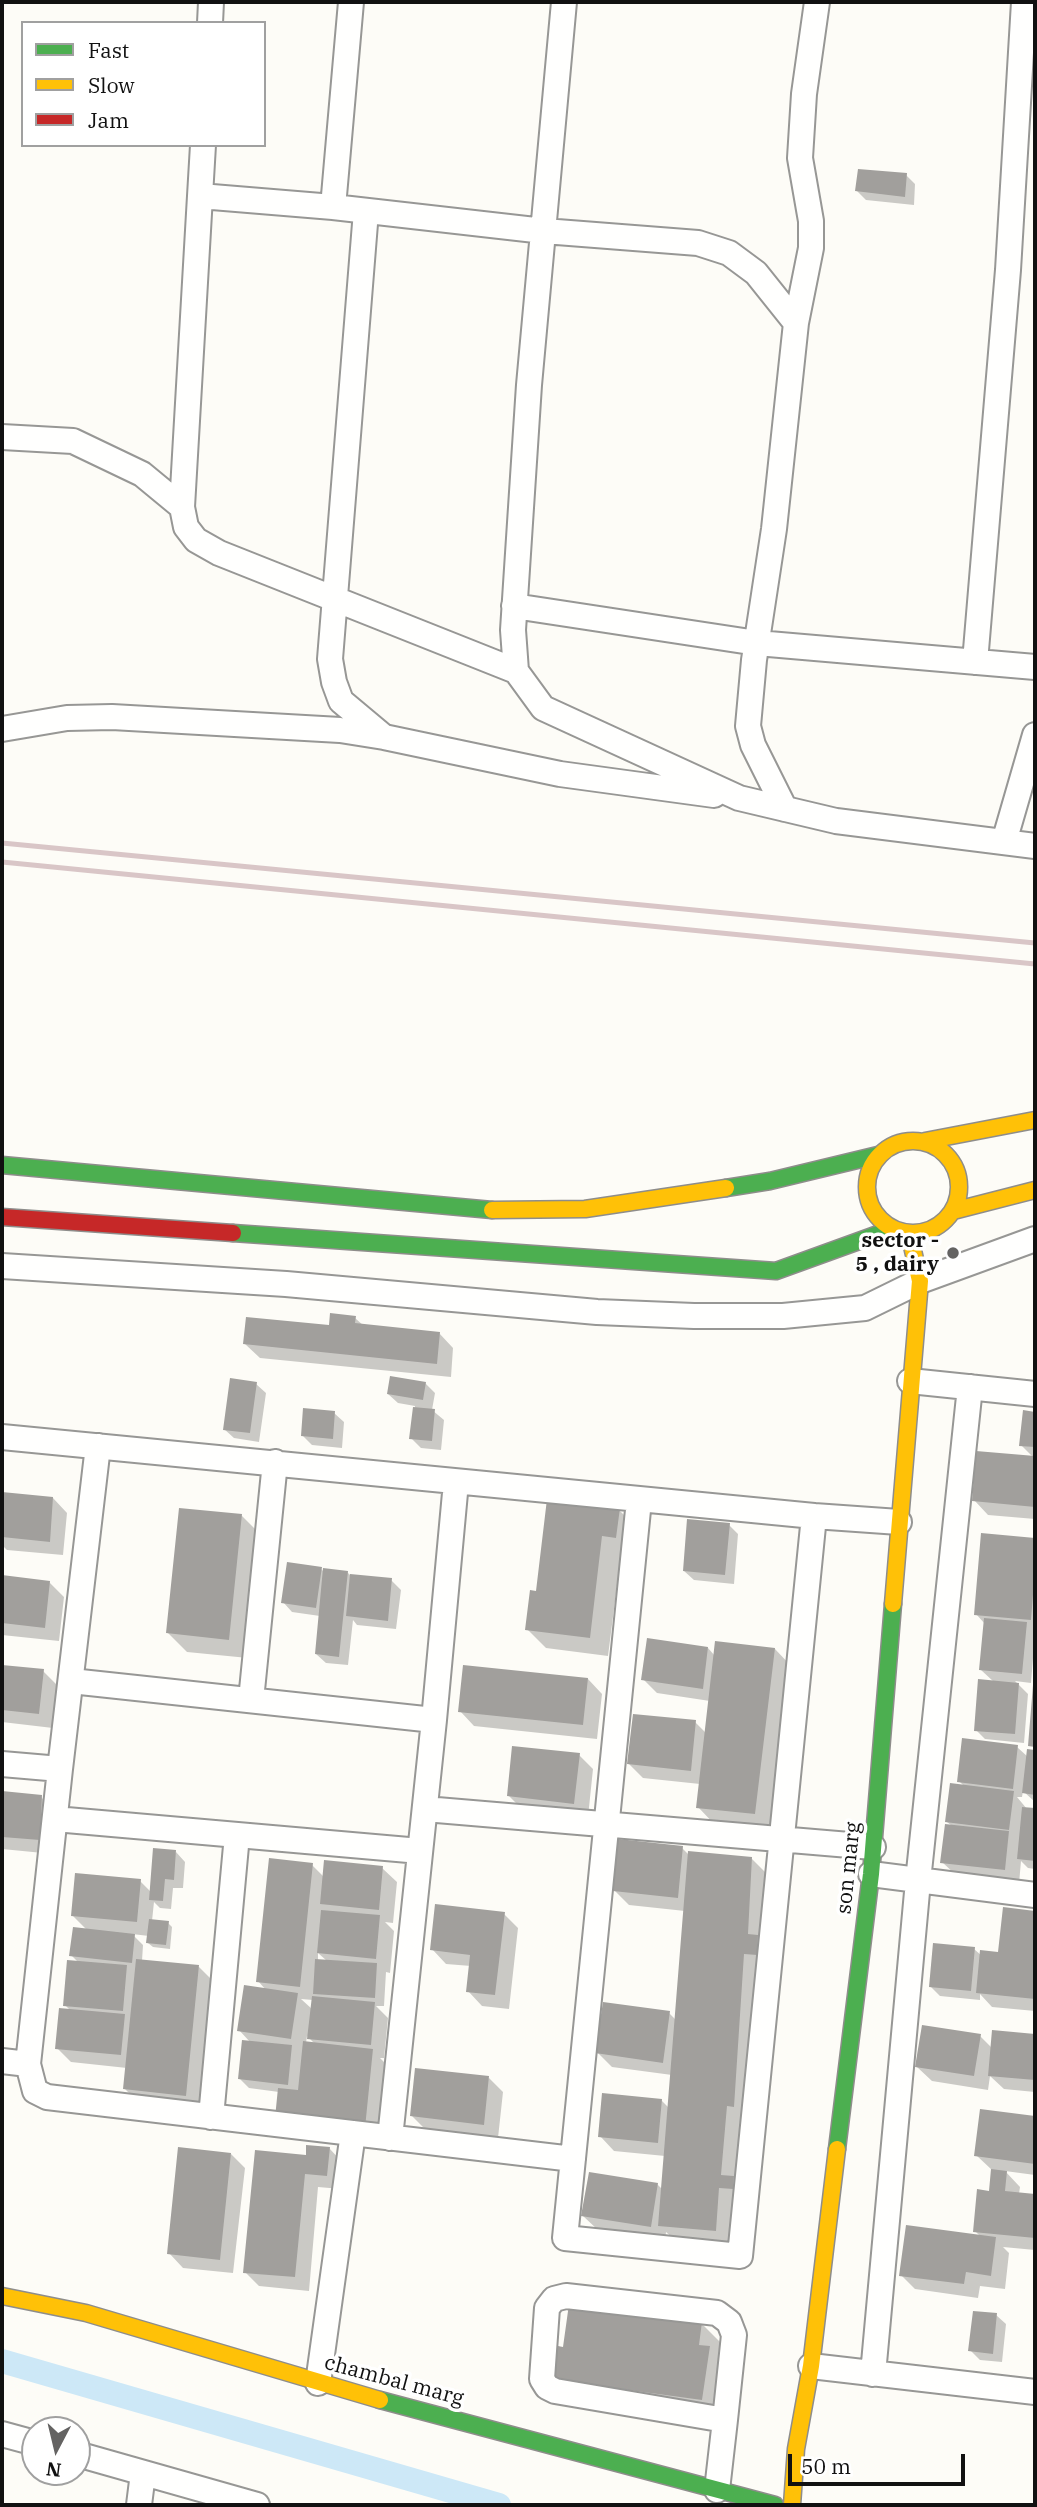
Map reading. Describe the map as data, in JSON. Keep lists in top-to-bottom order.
{
  "streets": {
    "street": ["son marg", "chambal marg"]
  },
  "places": ["sector - 5 , dairy"],
  "legend": ["Fast", "Slow", "Jam"],
  "scale_bar": "50 m",
  "north": "bottom"
}
